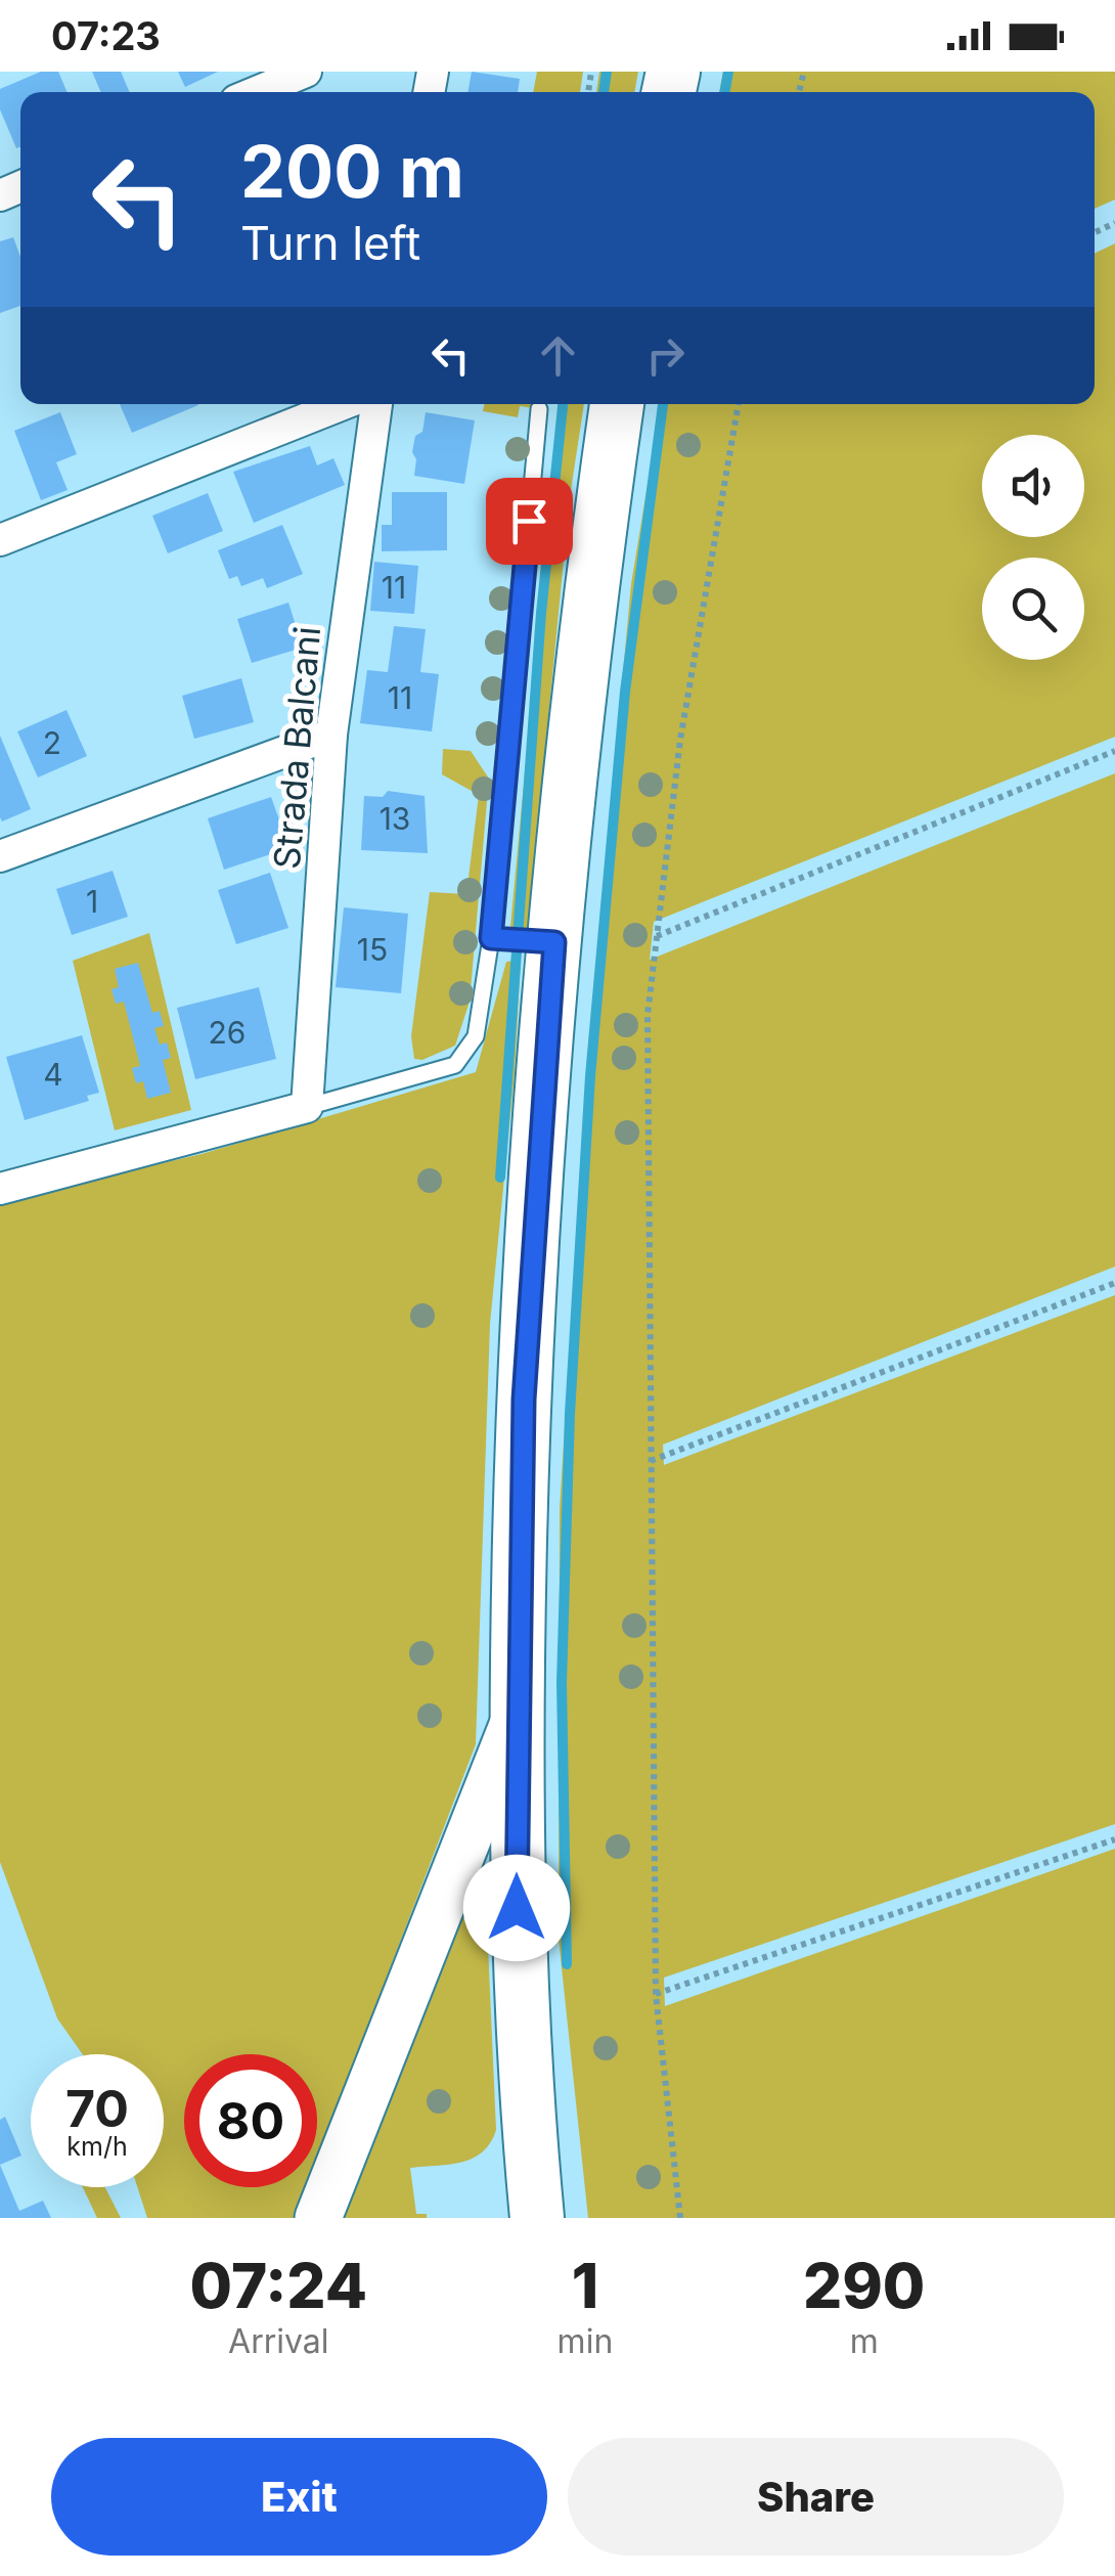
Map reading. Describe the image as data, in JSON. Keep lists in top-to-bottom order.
{
  "streets": {
    "street": ["Strada Balcani"]
  },
  "house_numbers": [
    "11",
    "11",
    "2",
    "13",
    "1",
    "15",
    "26",
    "4"
  ],
  "page": {
    "status": "07:23",
    "turn": ["200 m", "Turn left"],
    "speed": "70 km/h",
    "limit": "80",
    "eta": [
      "07:24",
      "Arrival",
      "1",
      "min",
      "290",
      "m"
    ],
    "buttons": ["Exit", "Share"]
  }
}
